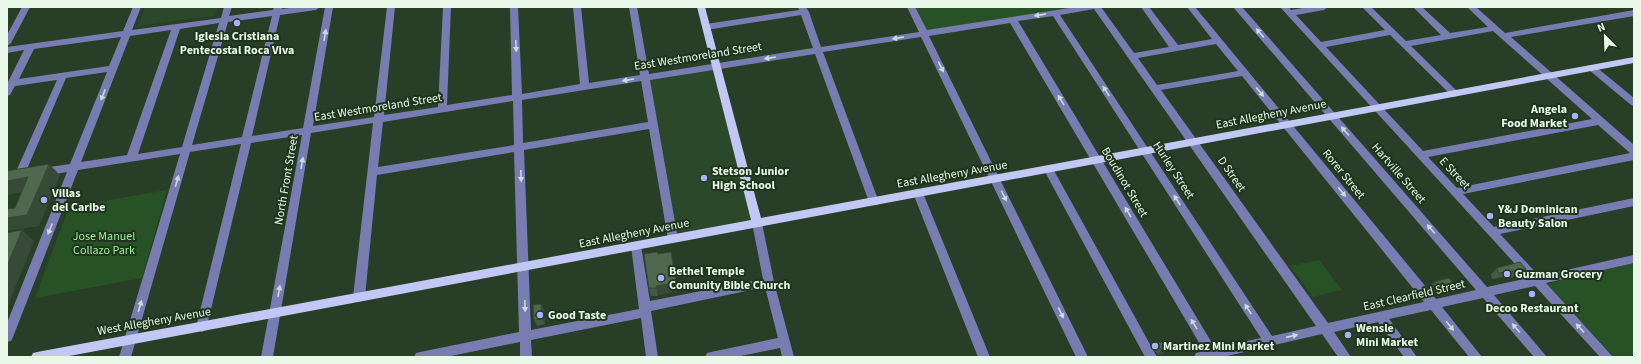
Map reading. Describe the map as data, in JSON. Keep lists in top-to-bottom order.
{
  "streets": {
    "main road": ["East Allegheny Avenue", "West Allegheny Avenue"],
    "street": [
      "East Westmoreland Street",
      "Hurley Street",
      "Hartville Street",
      "E Street",
      "D Street",
      "Rorer Street",
      "North Front Street",
      "Boudinot Street",
      "East Clearfield Street"
    ]
  },
  "crossings": [
    ["East Westmoreland Street", "Hurley Street"],
    ["East Westmoreland Street", "North Front Street"],
    ["East Westmoreland Street", "Boudinot Street"],
    ["East Allegheny Avenue", "Hurley Street"],
    ["East Allegheny Avenue", "Hartville Street"],
    ["East Allegheny Avenue", "E Street"],
    ["East Allegheny Avenue", "D Street"],
    ["East Allegheny Avenue", "Rorer Street"],
    ["East Allegheny Avenue", "North Front Street"],
    ["East Allegheny Avenue", "Boudinot Street"],
    ["East Allegheny Avenue", "West Allegheny Avenue"],
    ["Hurley Street", "East Clearfield Street"],
    ["Hartville Street", "East Clearfield Street"],
    ["E Street", "East Clearfield Street"],
    ["D Street", "East Clearfield Street"],
    ["Rorer Street", "East Clearfield Street"],
    ["North Front Street", "West Allegheny Avenue"],
    ["Boudinot Street", "East Clearfield Street"]
  ],
  "one_way": ["Hurley Street", "Hartville Street", "Rorer Street"],
  "parks": ["Jose Manuel Collazo Park"],
  "places": [
    "Iglesia Cristiana Pentecostal Roca Viva",
    "Angela Food Market",
    "Stetson Junior High School",
    "Villas del Caribe",
    "Y&J Dominican Beauty Salon",
    "Guzman Grocery",
    "Bethel Temple Comunity Bible Church",
    "Decoo Restaurant",
    "Good Taste",
    "Wensle Mini Market",
    "Martinez Mini Market"
  ],
  "north": "top left"
}
